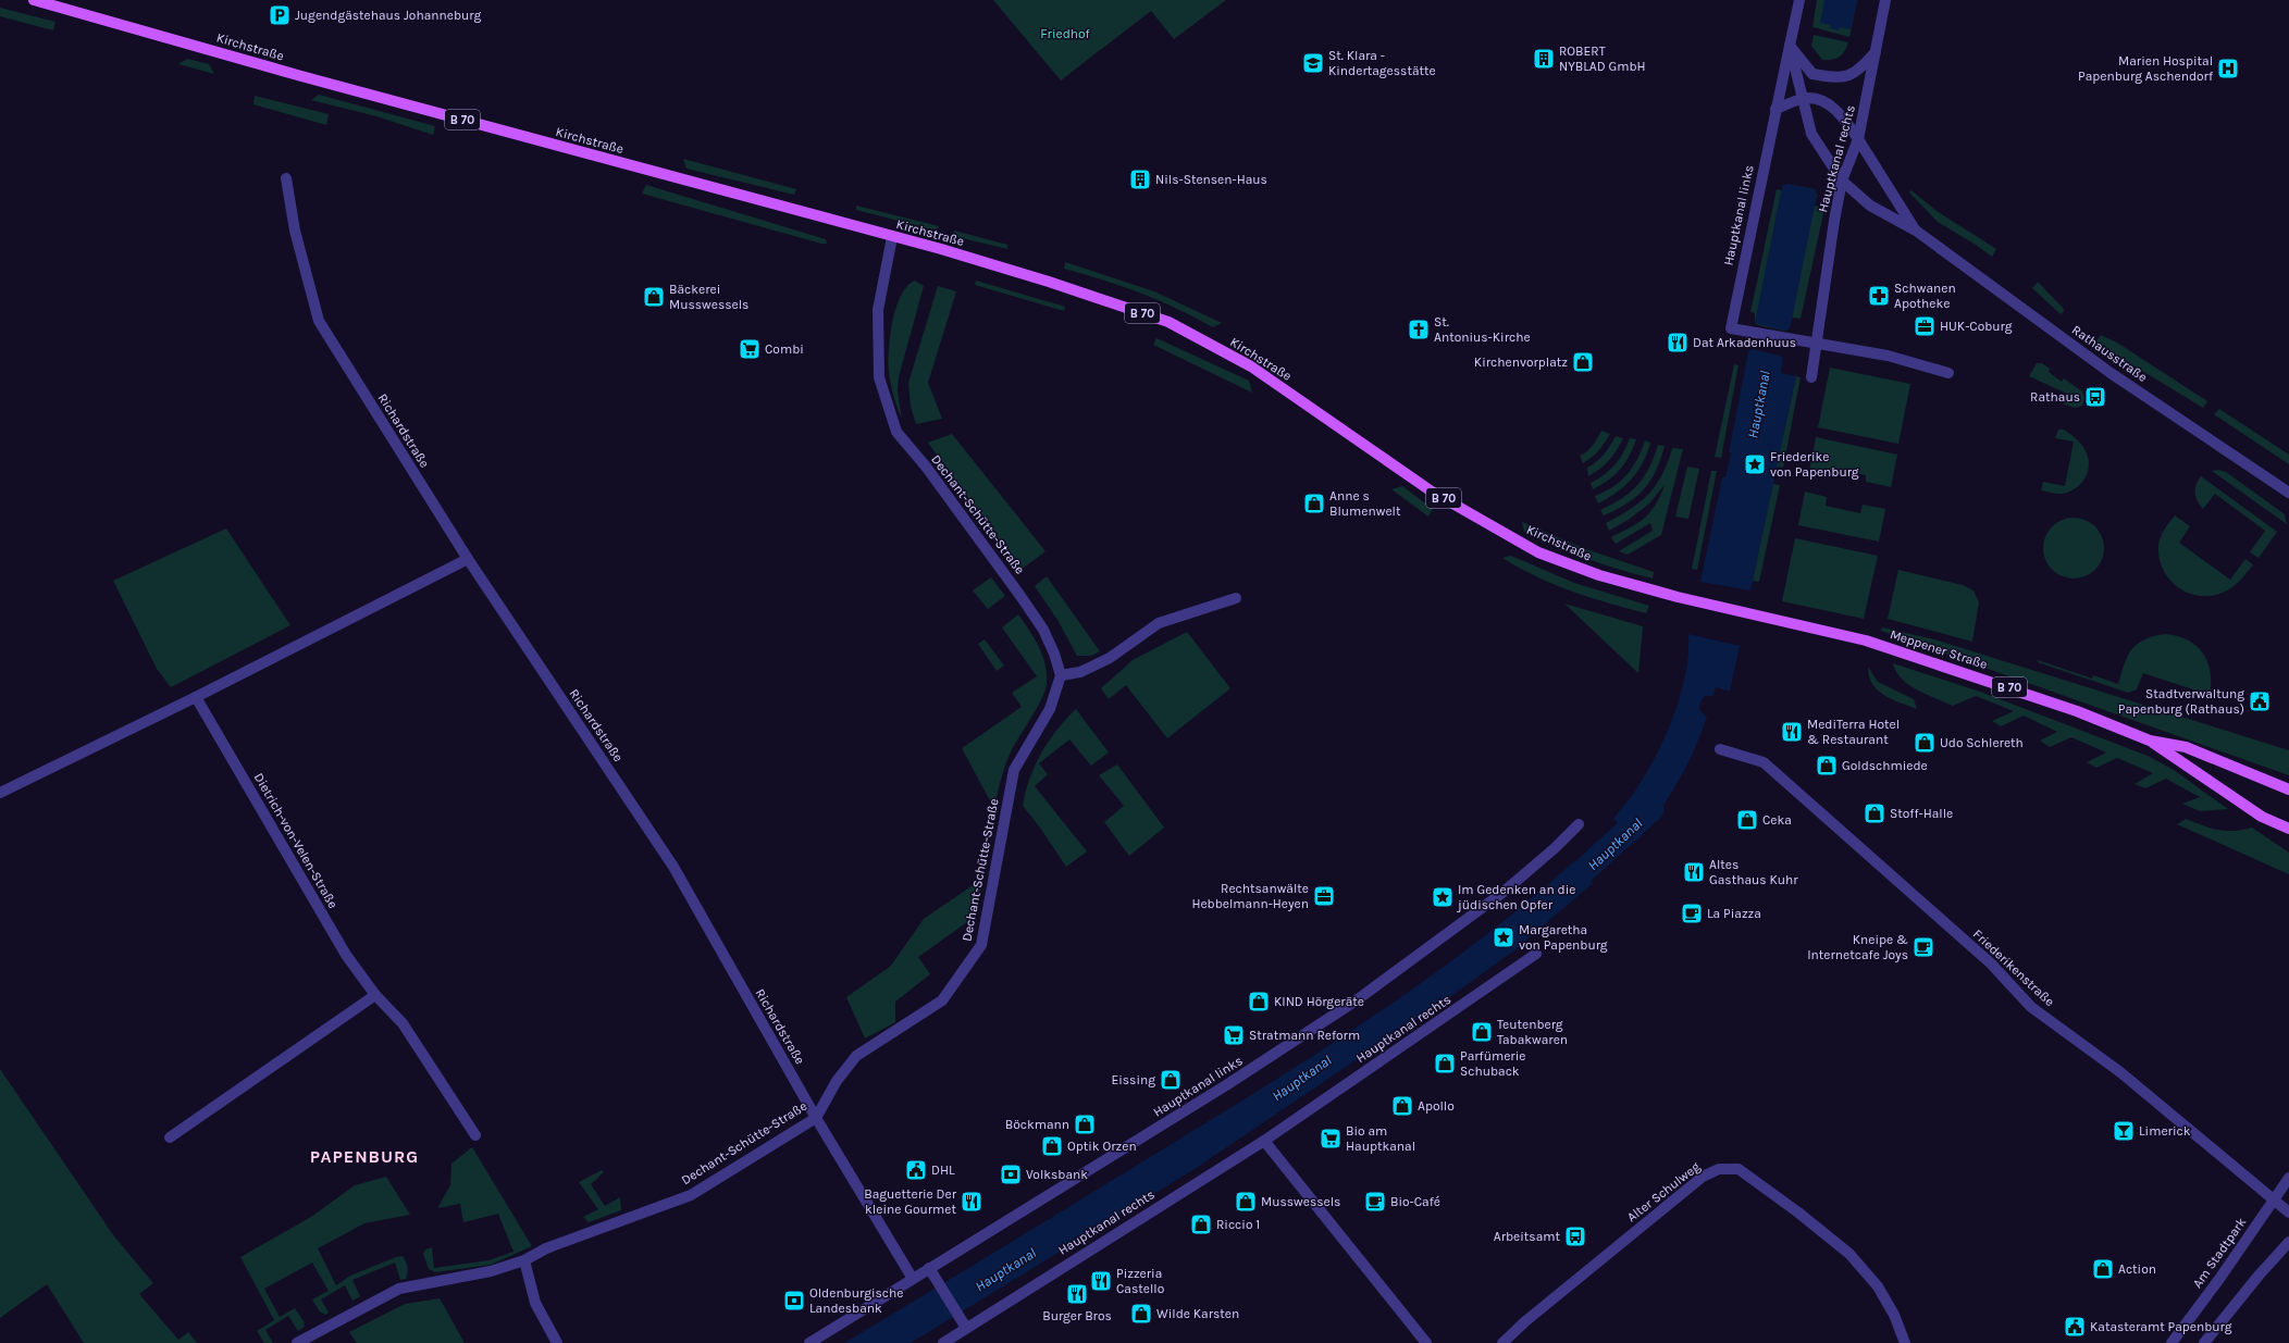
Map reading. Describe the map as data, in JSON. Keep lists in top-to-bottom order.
{
  "streets": {
    "main road": ["Kirchstraße", "B 70", "Meppener Straße"],
    "street": [
      "Hauptkanal rechts",
      "Hauptkanal links",
      "Rathausstraße",
      "Richardstraße",
      "Dechant-Schütte-Straße",
      "Dietrich-von-Velen-Straße",
      "Friederikenstraße",
      "Alter Schulweg",
      "Am Stadtpark"
    ]
  },
  "crossings": [
    ["Kirchstraße", "Dechant-Schütte-Straße"],
    ["Kirchstraße", "Meppener Straße"],
    ["Hauptkanal rechts", "Hauptkanal links"],
    ["Hauptkanal rechts", "Rathausstraße"],
    ["Hauptkanal links", "Rathausstraße"],
    ["Hauptkanal links", "Richardstraße"],
    ["Richardstraße", "Dechant-Schütte-Straße"],
    ["Friederikenstraße", "Am Stadtpark"]
  ],
  "districts": ["PAPENBURG"],
  "water": ["Hauptkanal"],
  "parks": ["Friedhof"],
  "places": {
    "parking": ["Jugendgästehaus Johanneburg"],
    "building": ["ROBERT NYBLAD GmbH", "Nils-Stensen-Haus"],
    "school or university": ["St. Klara - Kindertagesstätte"],
    "hospital": ["Marien Hospital Papenburg Aschendorf"],
    "pharmacy": ["Schwanen Apotheke"],
    "shop": [
      "Bäckerei Musswessels",
      "Kirchenvorplatz",
      "Anne s Blumenwelt",
      "Udo Schlereth",
      "Goldschmiede",
      "Stoff-Halle",
      "Ceka",
      "KIND Hörgeräte",
      "Teutenberg Tabakwaren",
      "Parfümerie Schuback",
      "Eissing",
      "Apollo",
      "Böckmann",
      "Optik Orzen",
      "Musswessels",
      "Riccio 1",
      "Action",
      "Wilde Karsten"
    ],
    "office": ["HUK-Coburg", "Rechtsanwälte Hebbelmann-Heyen"],
    "church": ["St. Antonius-Kirche"],
    "restaurant": [
      "Dat Arkadenhuus",
      "MediTerra Hotel & Restaurant",
      "Altes Gasthaus Kuhr",
      "Baguetterie Der kleine Gourmet",
      "Pizzeria Castello",
      "Burger Bros"
    ],
    "supermarket": ["Combi", "Stratmann Reform", "Bio am Hauptkanal"],
    "bus stop": ["Rathaus", "Arbeitsamt"],
    "place": ["Friederike von Papenburg", "Im Gedenken an die jüdischen Opfer", "Margaretha von Papenburg"],
    "public building": ["Stadtverwaltung Papenburg (Rathaus)", "DHL", "Katasteramt Papenburg"],
    "cafe": ["La Piazza", "Kneipe & Internetcafe Joys", "Bio-Café"],
    "bar": ["Limerick"],
    "bank": ["Volksbank", "Oldenburgische Landesbank"]
  }
}
